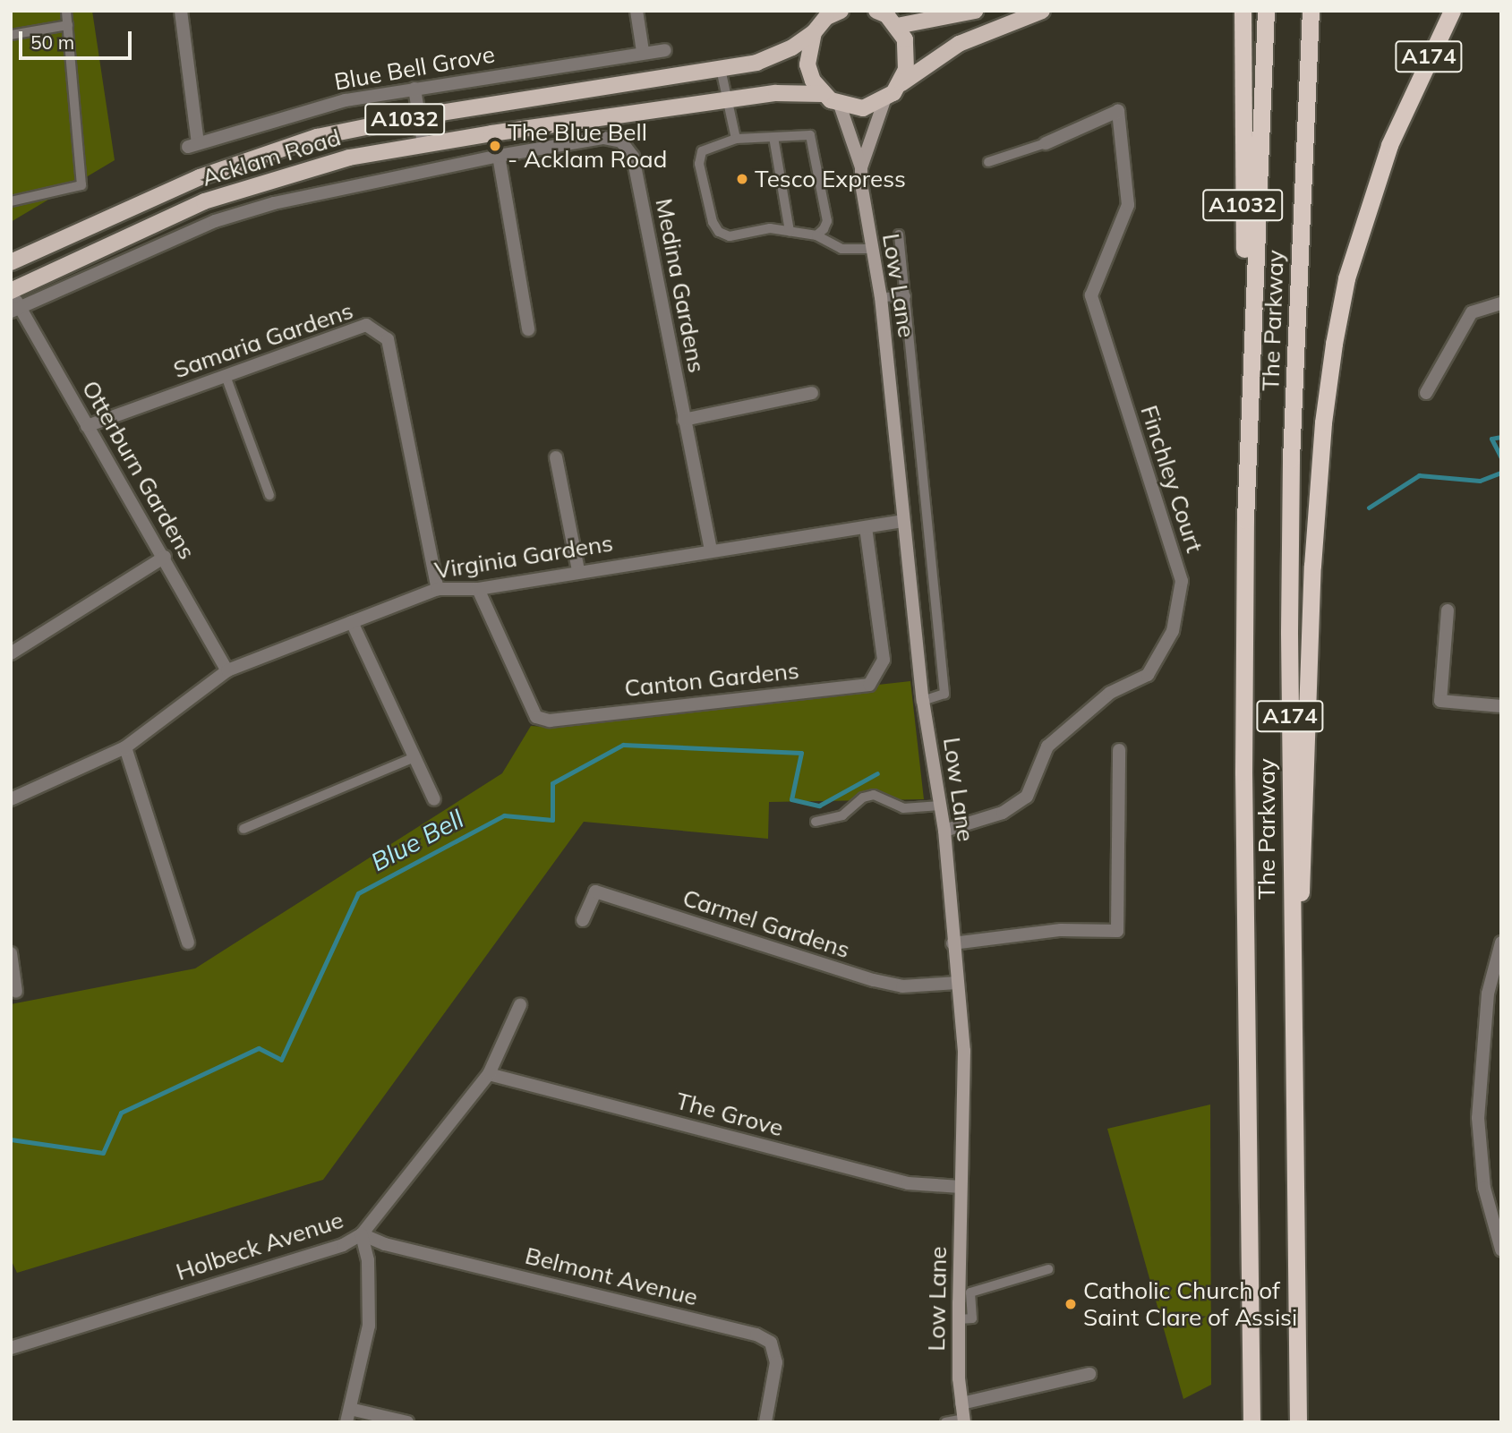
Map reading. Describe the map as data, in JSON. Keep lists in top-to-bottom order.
{
  "streets": {
    "highway": ["A174", "A1032", "The Parkway"],
    "main road": ["Acklam Road", "Low Lane"],
    "street": [
      "Blue Bell Grove",
      "Medina Gardens",
      "Samaria Gardens",
      "Otterburn Gardens",
      "Finchley Court",
      "Virginia Gardens",
      "Canton Gardens",
      "Carmel Gardens",
      "The Grove",
      "Holbeck Avenue",
      "Belmont Avenue"
    ]
  },
  "crossings": [
    ["A174", "The Parkway"],
    ["A1032", "Acklam Road"],
    ["A1032", "The Parkway"],
    ["Acklam Road", "Otterburn Gardens"],
    ["Medina Gardens", "Otterburn Gardens"],
    ["Medina Gardens", "Virginia Gardens"],
    ["Low Lane", "Finchley Court"],
    ["Low Lane", "Virginia Gardens"],
    ["Low Lane", "Carmel Gardens"],
    ["Low Lane", "The Grove"],
    ["Samaria Gardens", "Otterburn Gardens"],
    ["Samaria Gardens", "Virginia Gardens"],
    ["Otterburn Gardens", "Virginia Gardens"],
    ["Virginia Gardens", "Canton Gardens"],
    ["The Grove", "Holbeck Avenue"],
    ["Holbeck Avenue", "Belmont Avenue"]
  ],
  "water": ["Blue Bell"],
  "places": ["The Blue Bell - Acklam Road", "Tesco Express", "Catholic Church of Saint Clare of Assisi"],
  "scale_bar": "50 m"
}
